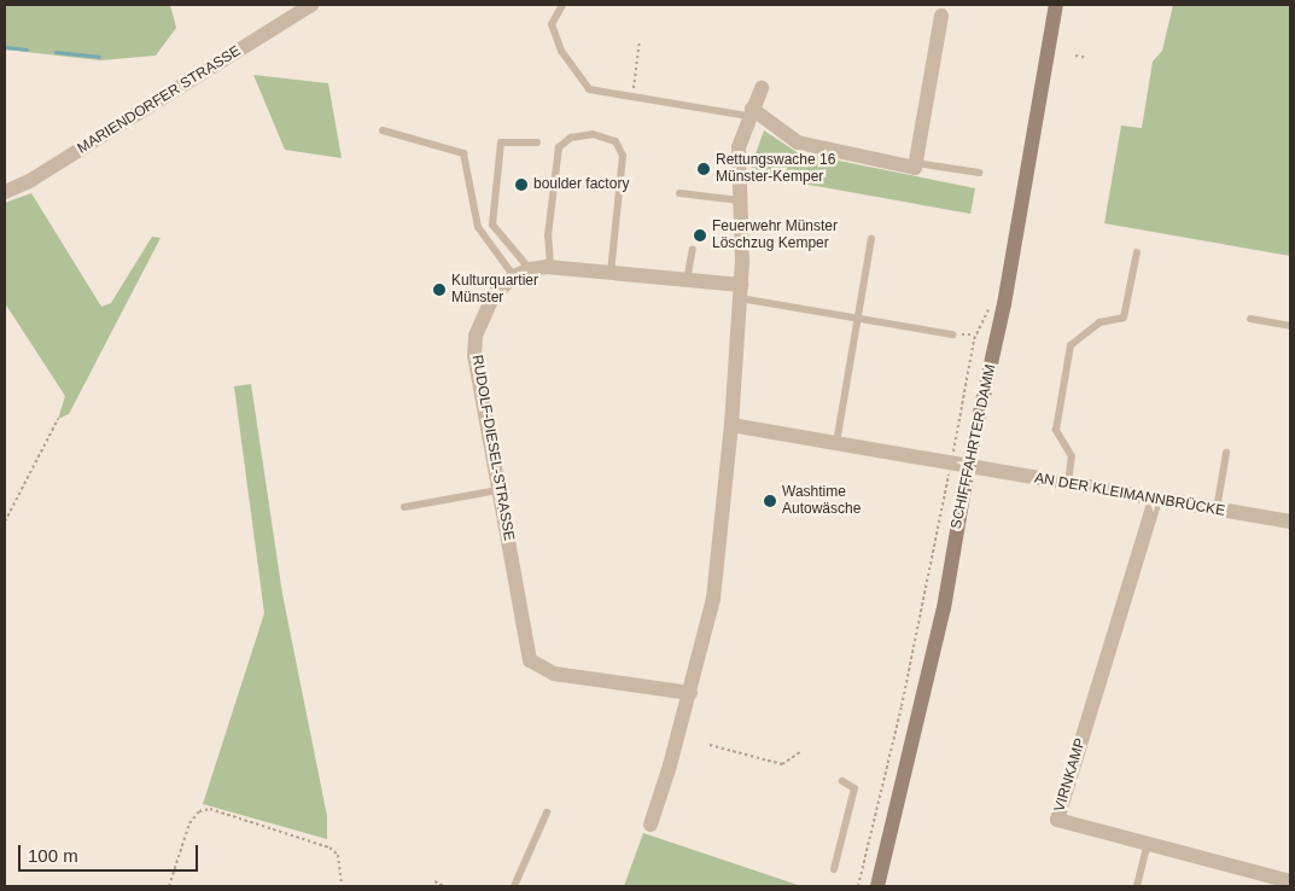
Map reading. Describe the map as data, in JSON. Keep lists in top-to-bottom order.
{
  "streets": {
    "main road": ["SCHIFFFAHRTER DAMM"],
    "street": [
      "MARIENDORFER STRASSE",
      "RUDOLF-DIESEL-STRASSE",
      "AN DER KLEIMANNBRÜCKE",
      "VIRNKAMP"
    ]
  },
  "crossings": [
    ["SCHIFFFAHRTER DAMM", "AN DER KLEIMANNBRÜCKE"],
    ["AN DER KLEIMANNBRÜCKE", "VIRNKAMP"]
  ],
  "places": [
    "Rettungswache 16 Münster-Kemper",
    "boulder factory",
    "Feuerwehr Münster Löschzug Kemper",
    "Kulturquartier Münster",
    "Washtime Autowäsche"
  ],
  "scale_bar": "100 m"
}
